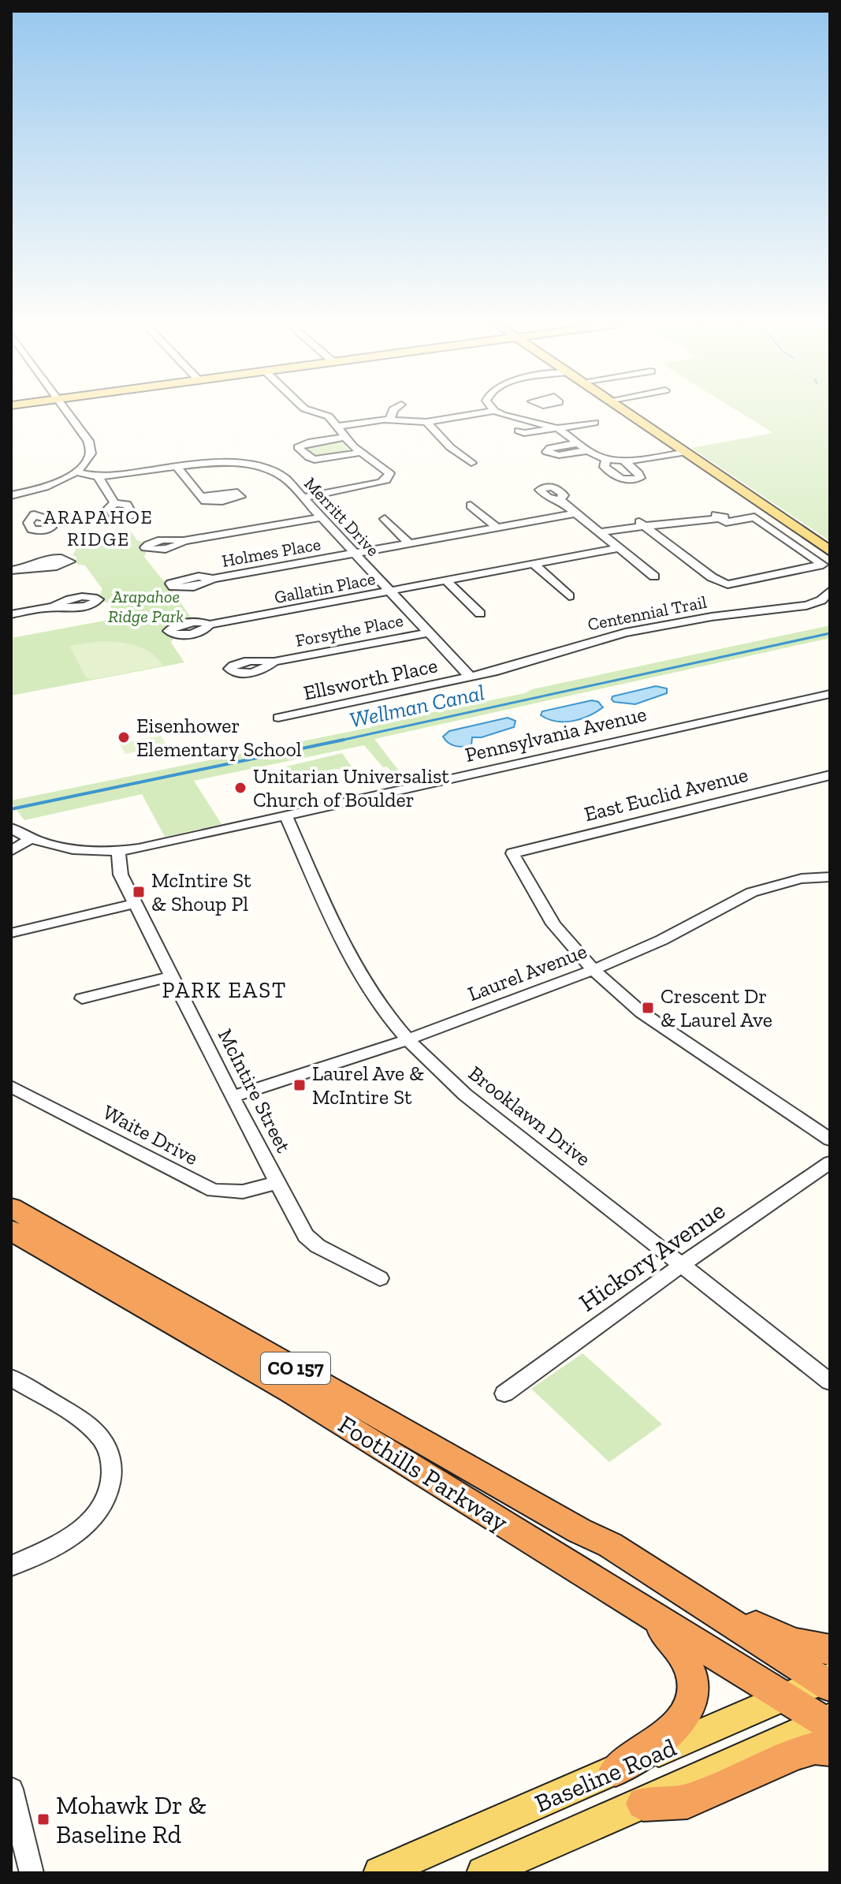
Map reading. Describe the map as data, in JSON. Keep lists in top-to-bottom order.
{
  "streets": {
    "highway": ["CO 157", "Foothills Parkway"],
    "main road": ["Baseline Road"],
    "street": [
      "Merritt Drive",
      "Holmes Place",
      "Gallatin Place",
      "Centennial Trail",
      "Forsythe Place",
      "Ellsworth Place",
      "Pennsylvania Avenue",
      "East Euclid Avenue",
      "Laurel Avenue",
      "McIntire Street",
      "Brooklawn Drive",
      "Waite Drive",
      "Hickory Avenue"
    ]
  },
  "crossings": [
    ["Merritt Drive", "Holmes Place"],
    ["Merritt Drive", "Gallatin Place"],
    ["Merritt Drive", "Centennial Trail"],
    ["Merritt Drive", "Forsythe Place"],
    ["Merritt Drive", "Ellsworth Place"],
    ["Centennial Trail", "Ellsworth Place"],
    ["Pennsylvania Avenue", "McIntire Street"],
    ["Pennsylvania Avenue", "Brooklawn Drive"],
    ["East Euclid Avenue", "Laurel Avenue"],
    ["Laurel Avenue", "McIntire Street"],
    ["Laurel Avenue", "Brooklawn Drive"],
    ["McIntire Street", "Waite Drive"],
    ["Brooklawn Drive", "Hickory Avenue"],
    ["Foothills Parkway", "Baseline Road"]
  ],
  "districts": ["ARAPAHOE RIDGE", "PARK EAST"],
  "water": ["Wellman Canal"],
  "parks": ["Arapahoe Ridge Park"],
  "places": {
    "other": ["Eisenhower Elementary School", "Unitarian Universalist Church of Boulder"],
    "transit": [
      "McIntire St & Shoup Pl",
      "Crescent Dr & Laurel Ave",
      "Laurel Ave & McIntire St",
      "Mohawk Dr & Baseline Rd"
    ]
  }
}
